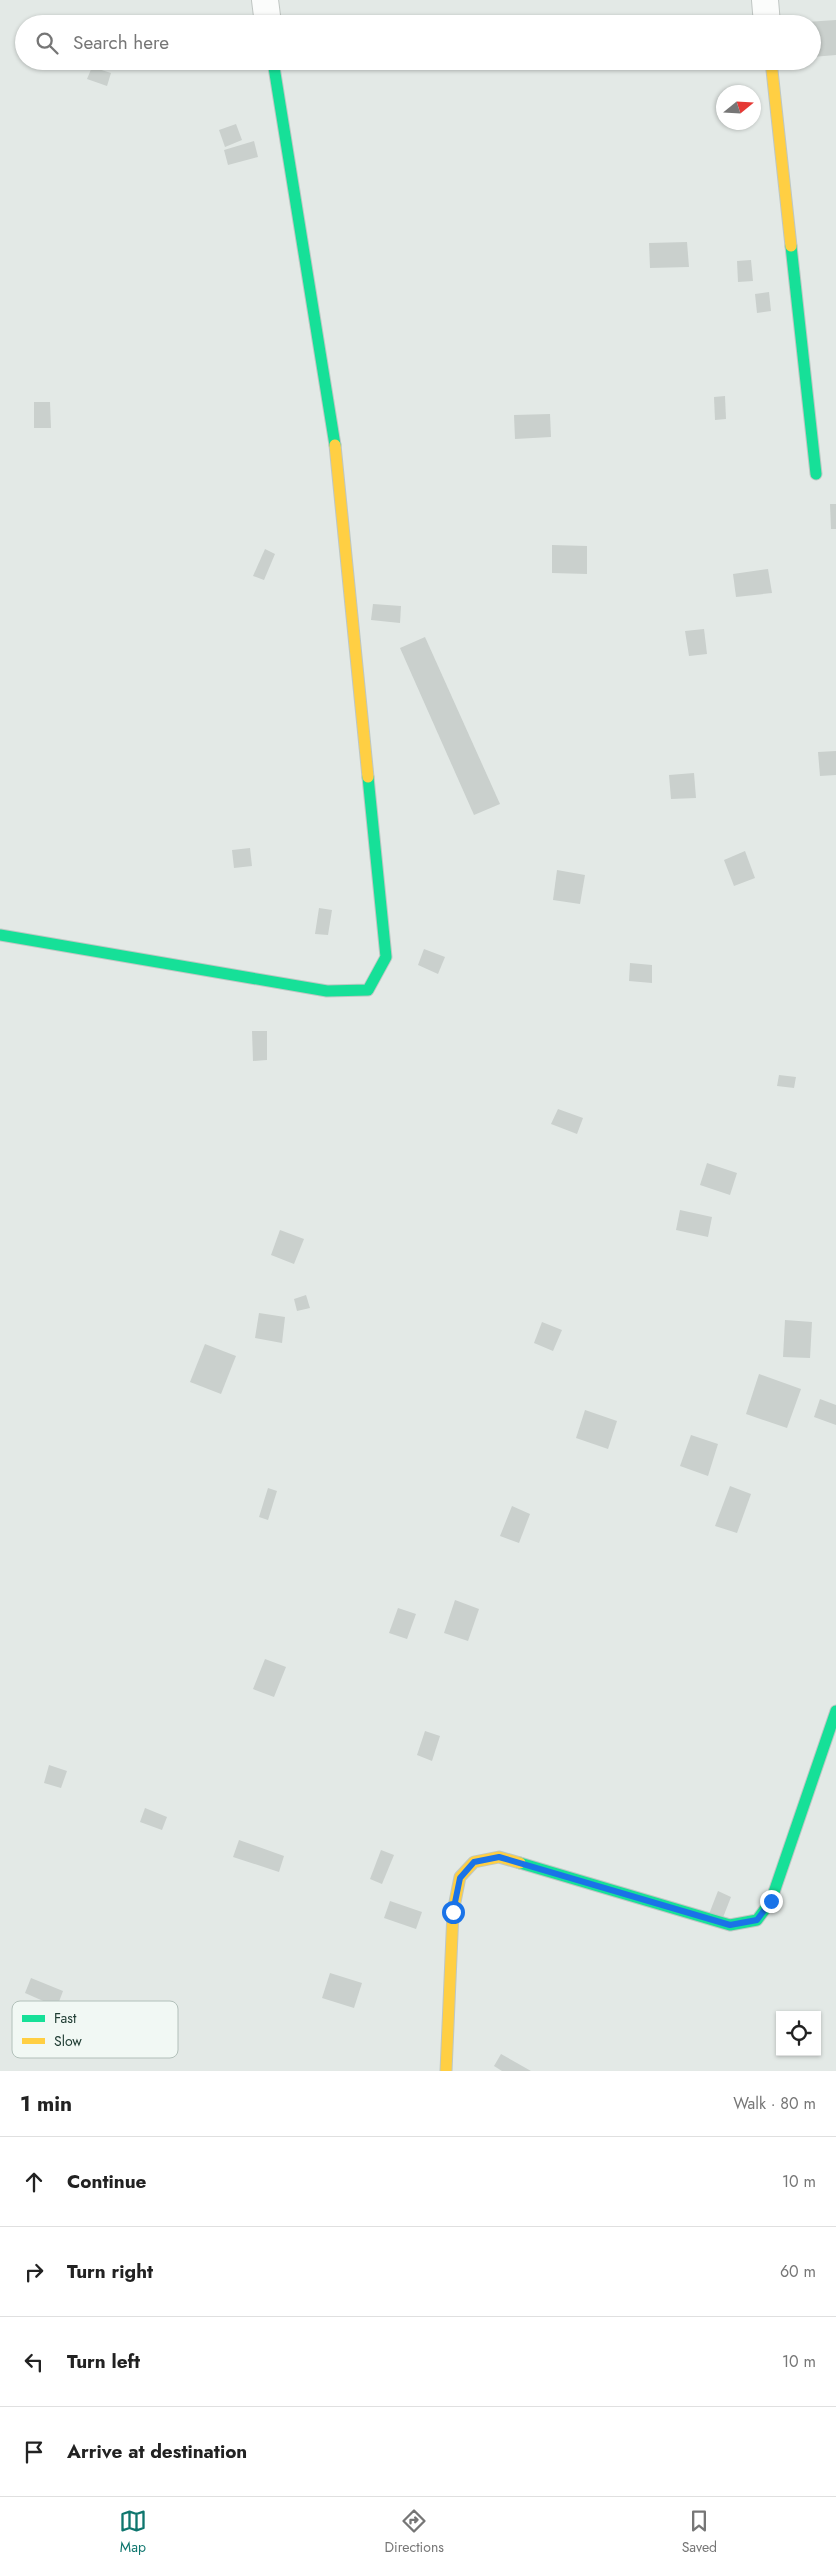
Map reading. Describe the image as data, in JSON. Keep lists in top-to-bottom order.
{
  "legend": ["Fast", "Slow"],
  "north": "right",
  "page": {
    "search": "Search here",
    "heading": ["1 min", "Walk · 80 m"],
    "list": [
      ["Continue", "10 m"],
      ["Turn right", "60 m"],
      ["Turn left", "10 m"],
      "Arrive at destination"
    ],
    "nav": ["Map", "Directions", "Saved"]
  }
}
